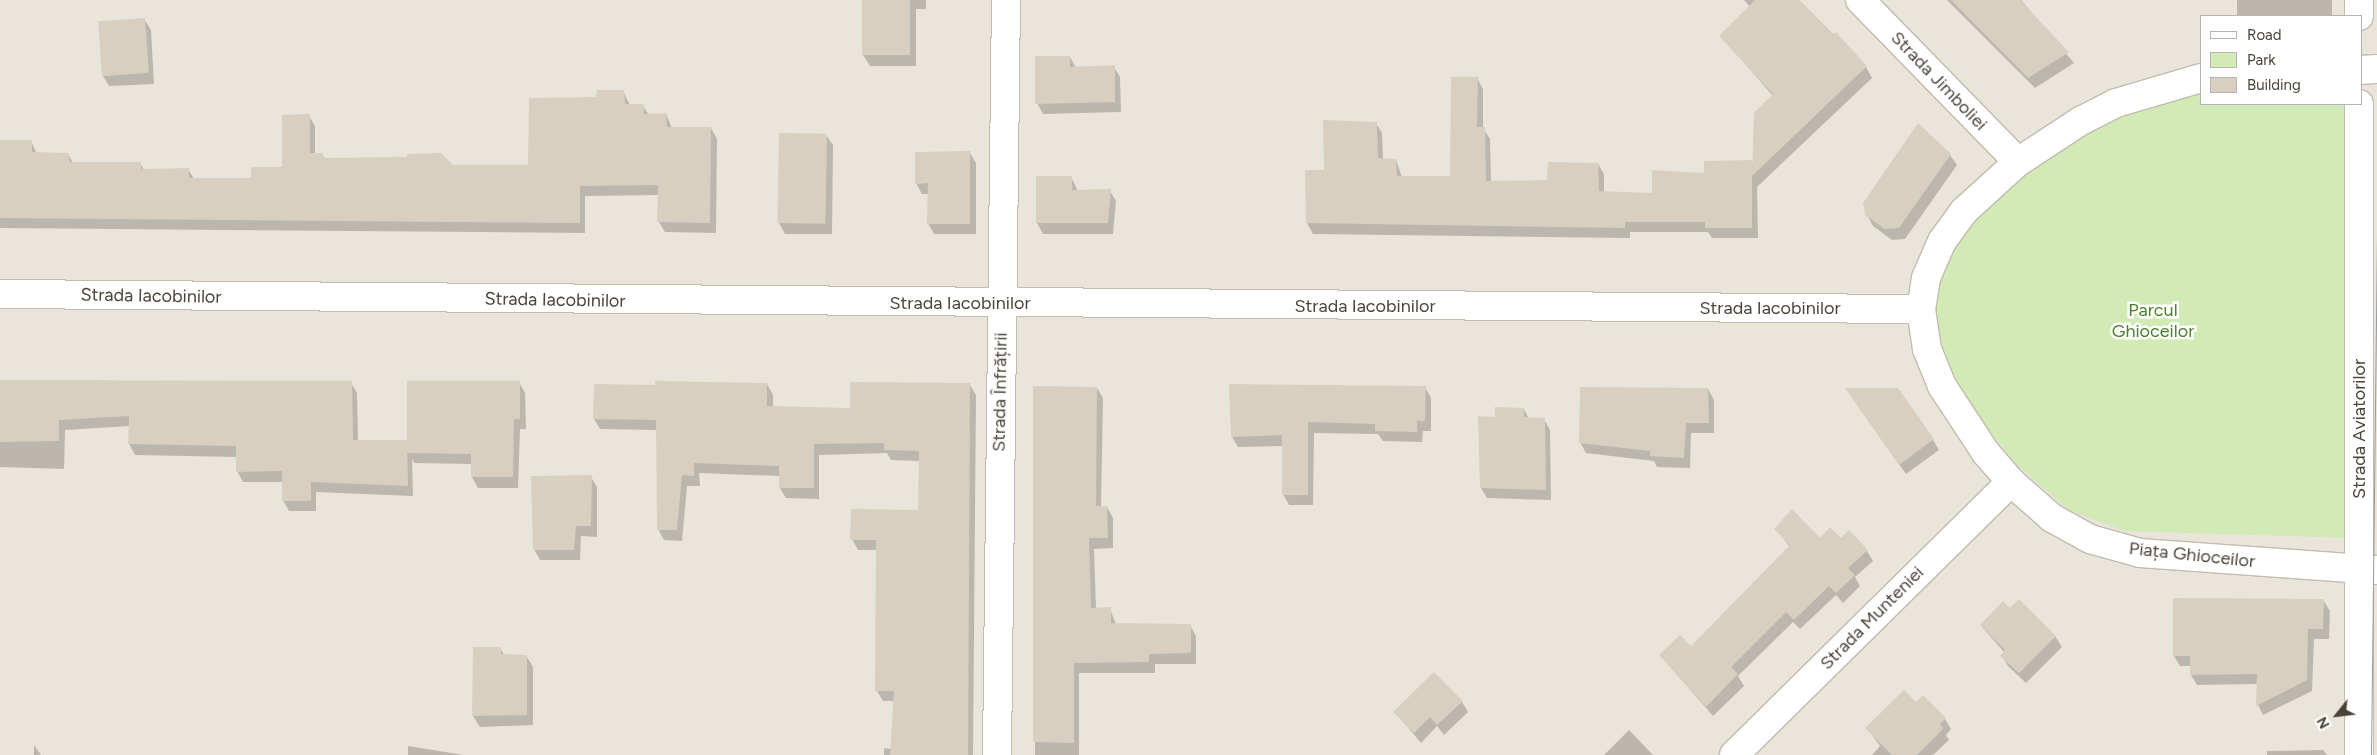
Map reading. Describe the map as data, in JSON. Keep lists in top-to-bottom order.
{
  "streets": {
    "street": [
      "Strada Jimboliei",
      "Strada Iacobinilor",
      "Strada Înfrățirii",
      "Strada Aviatorilor",
      "Piața Ghioceilor",
      "Strada Munteniei"
    ]
  },
  "crossings": [
    ["Strada Jimboliei", "Piața Ghioceilor"],
    ["Strada Iacobinilor", "Strada Înfrățirii"],
    ["Strada Iacobinilor", "Piața Ghioceilor"],
    ["Strada Aviatorilor", "Piața Ghioceilor"],
    ["Piața Ghioceilor", "Strada Munteniei"]
  ],
  "parks": ["Parcul Ghioceilor"],
  "legend": ["Road", "Park", "Building"],
  "north": "bottom left"
}
